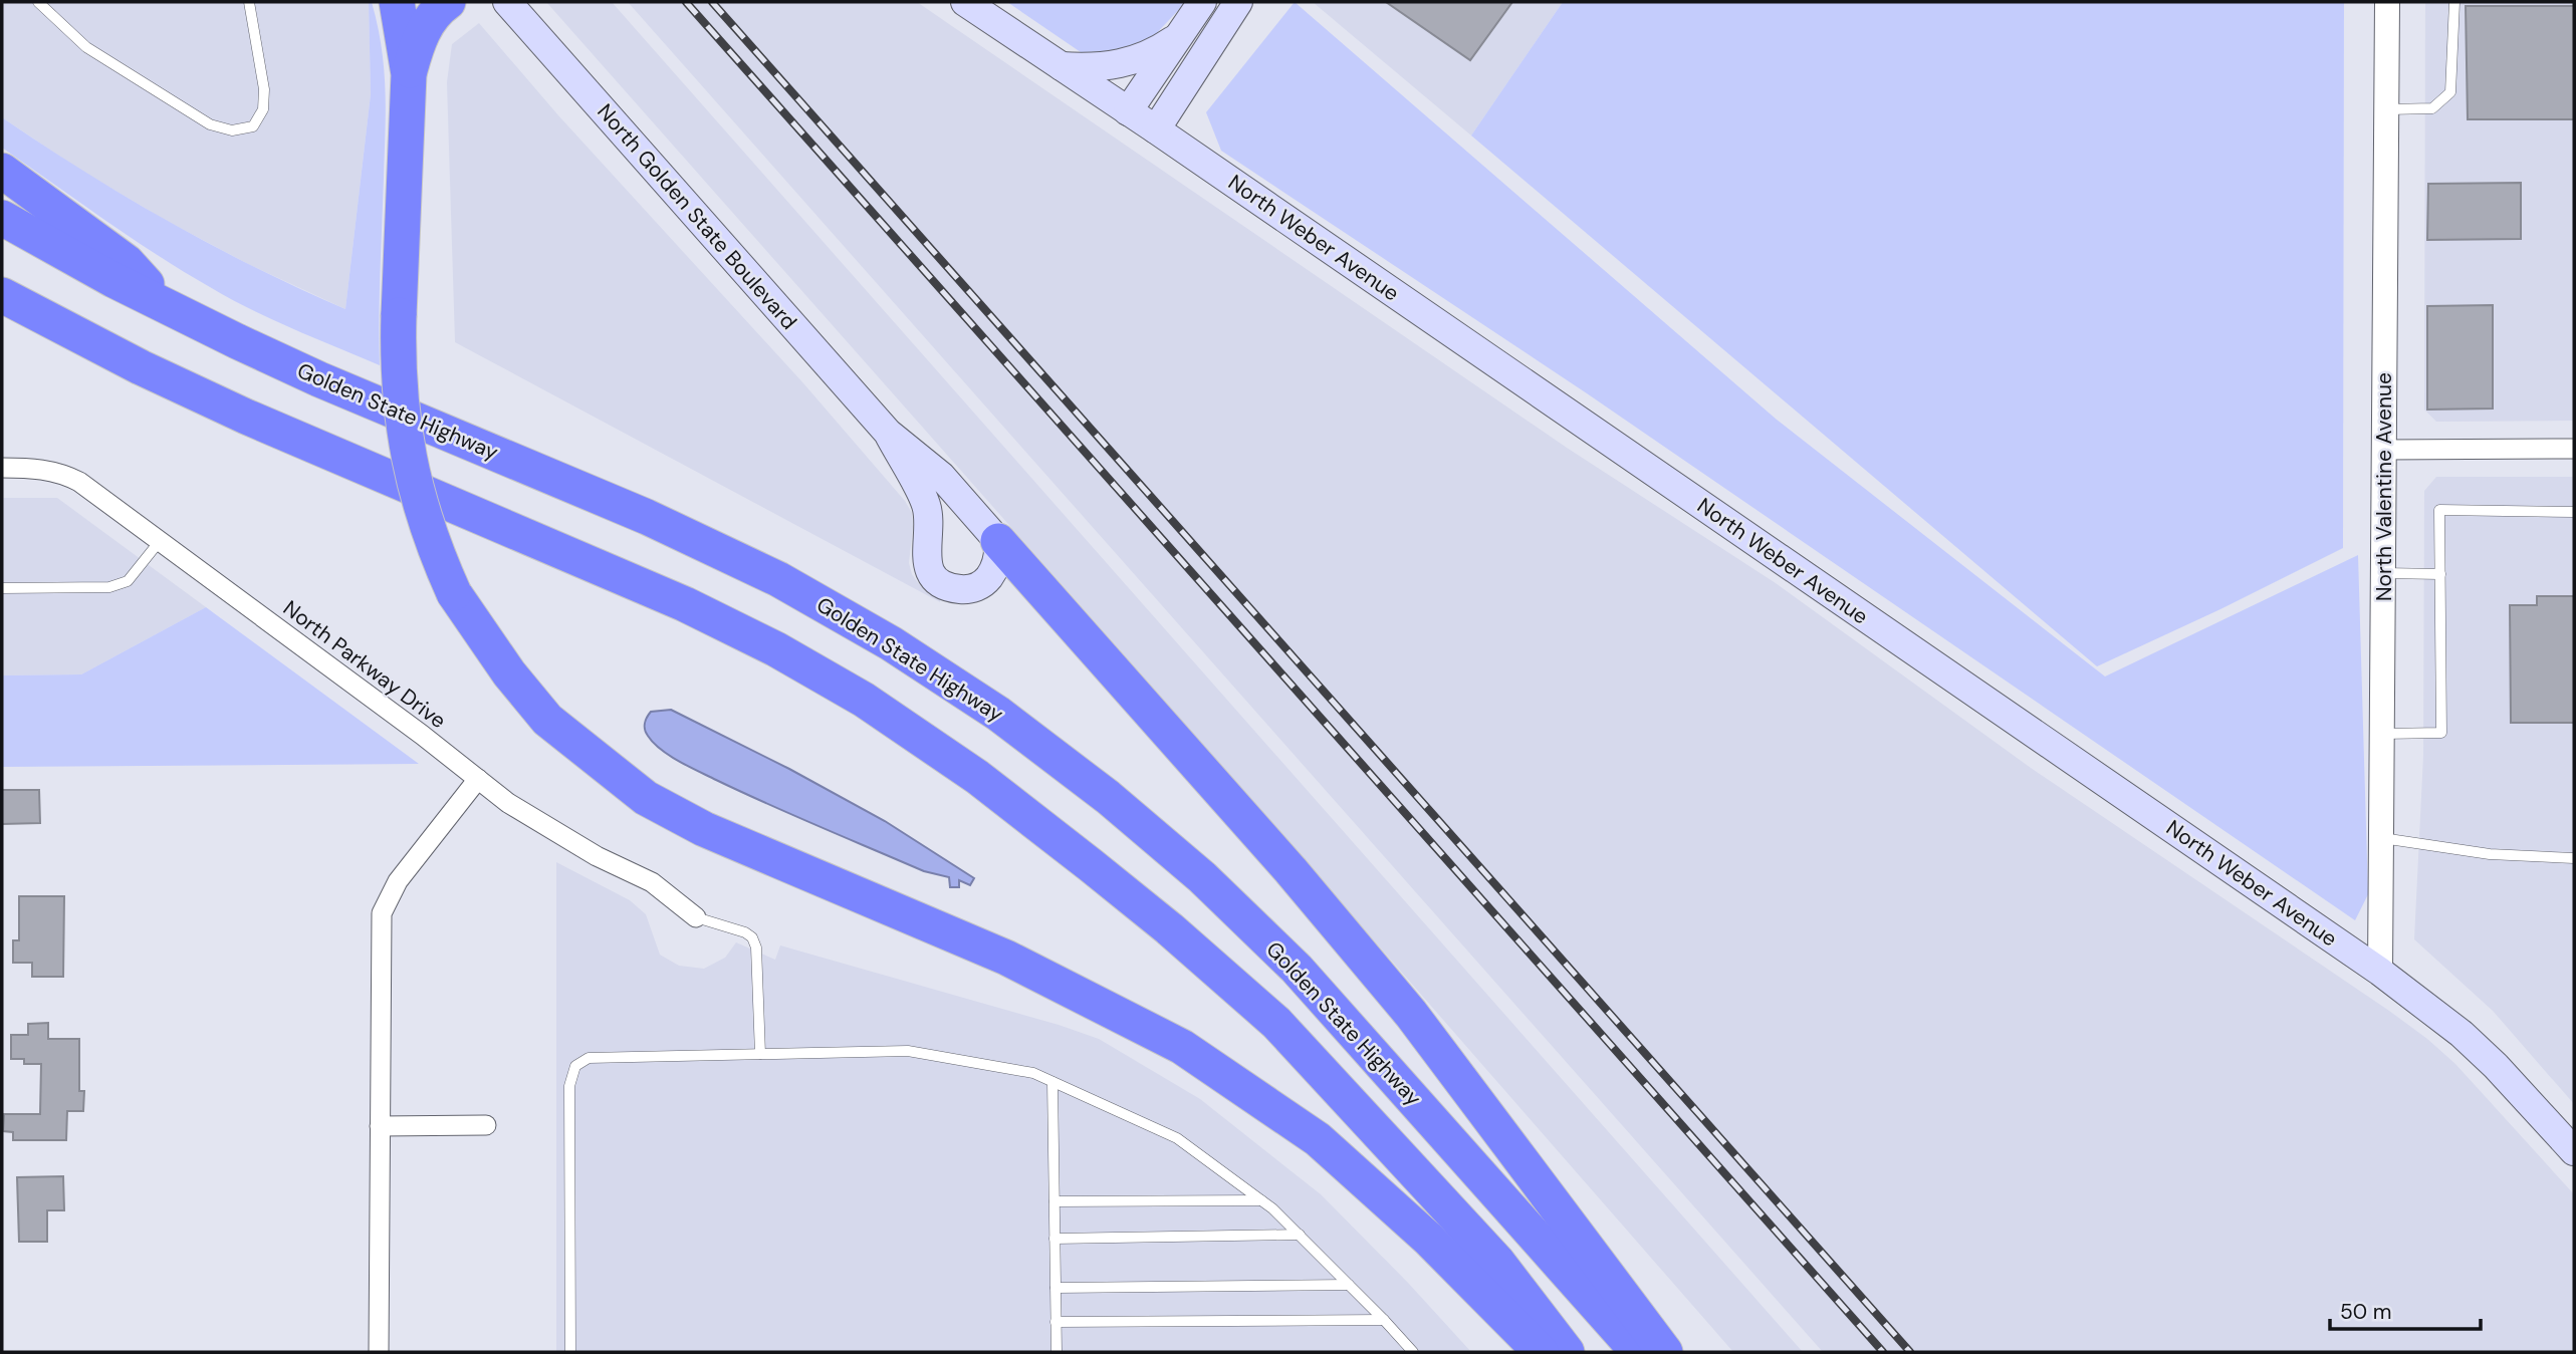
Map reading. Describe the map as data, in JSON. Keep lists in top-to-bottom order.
{
  "streets": {
    "highway": ["Golden State Highway"],
    "main road": ["North Golden State Boulevard", "North Weber Avenue"],
    "street": ["North Valentine Avenue", "North Parkway Drive"]
  },
  "crossings": [
    ["North Weber Avenue", "North Valentine Avenue"]
  ],
  "scale_bar": "50 m"
}
